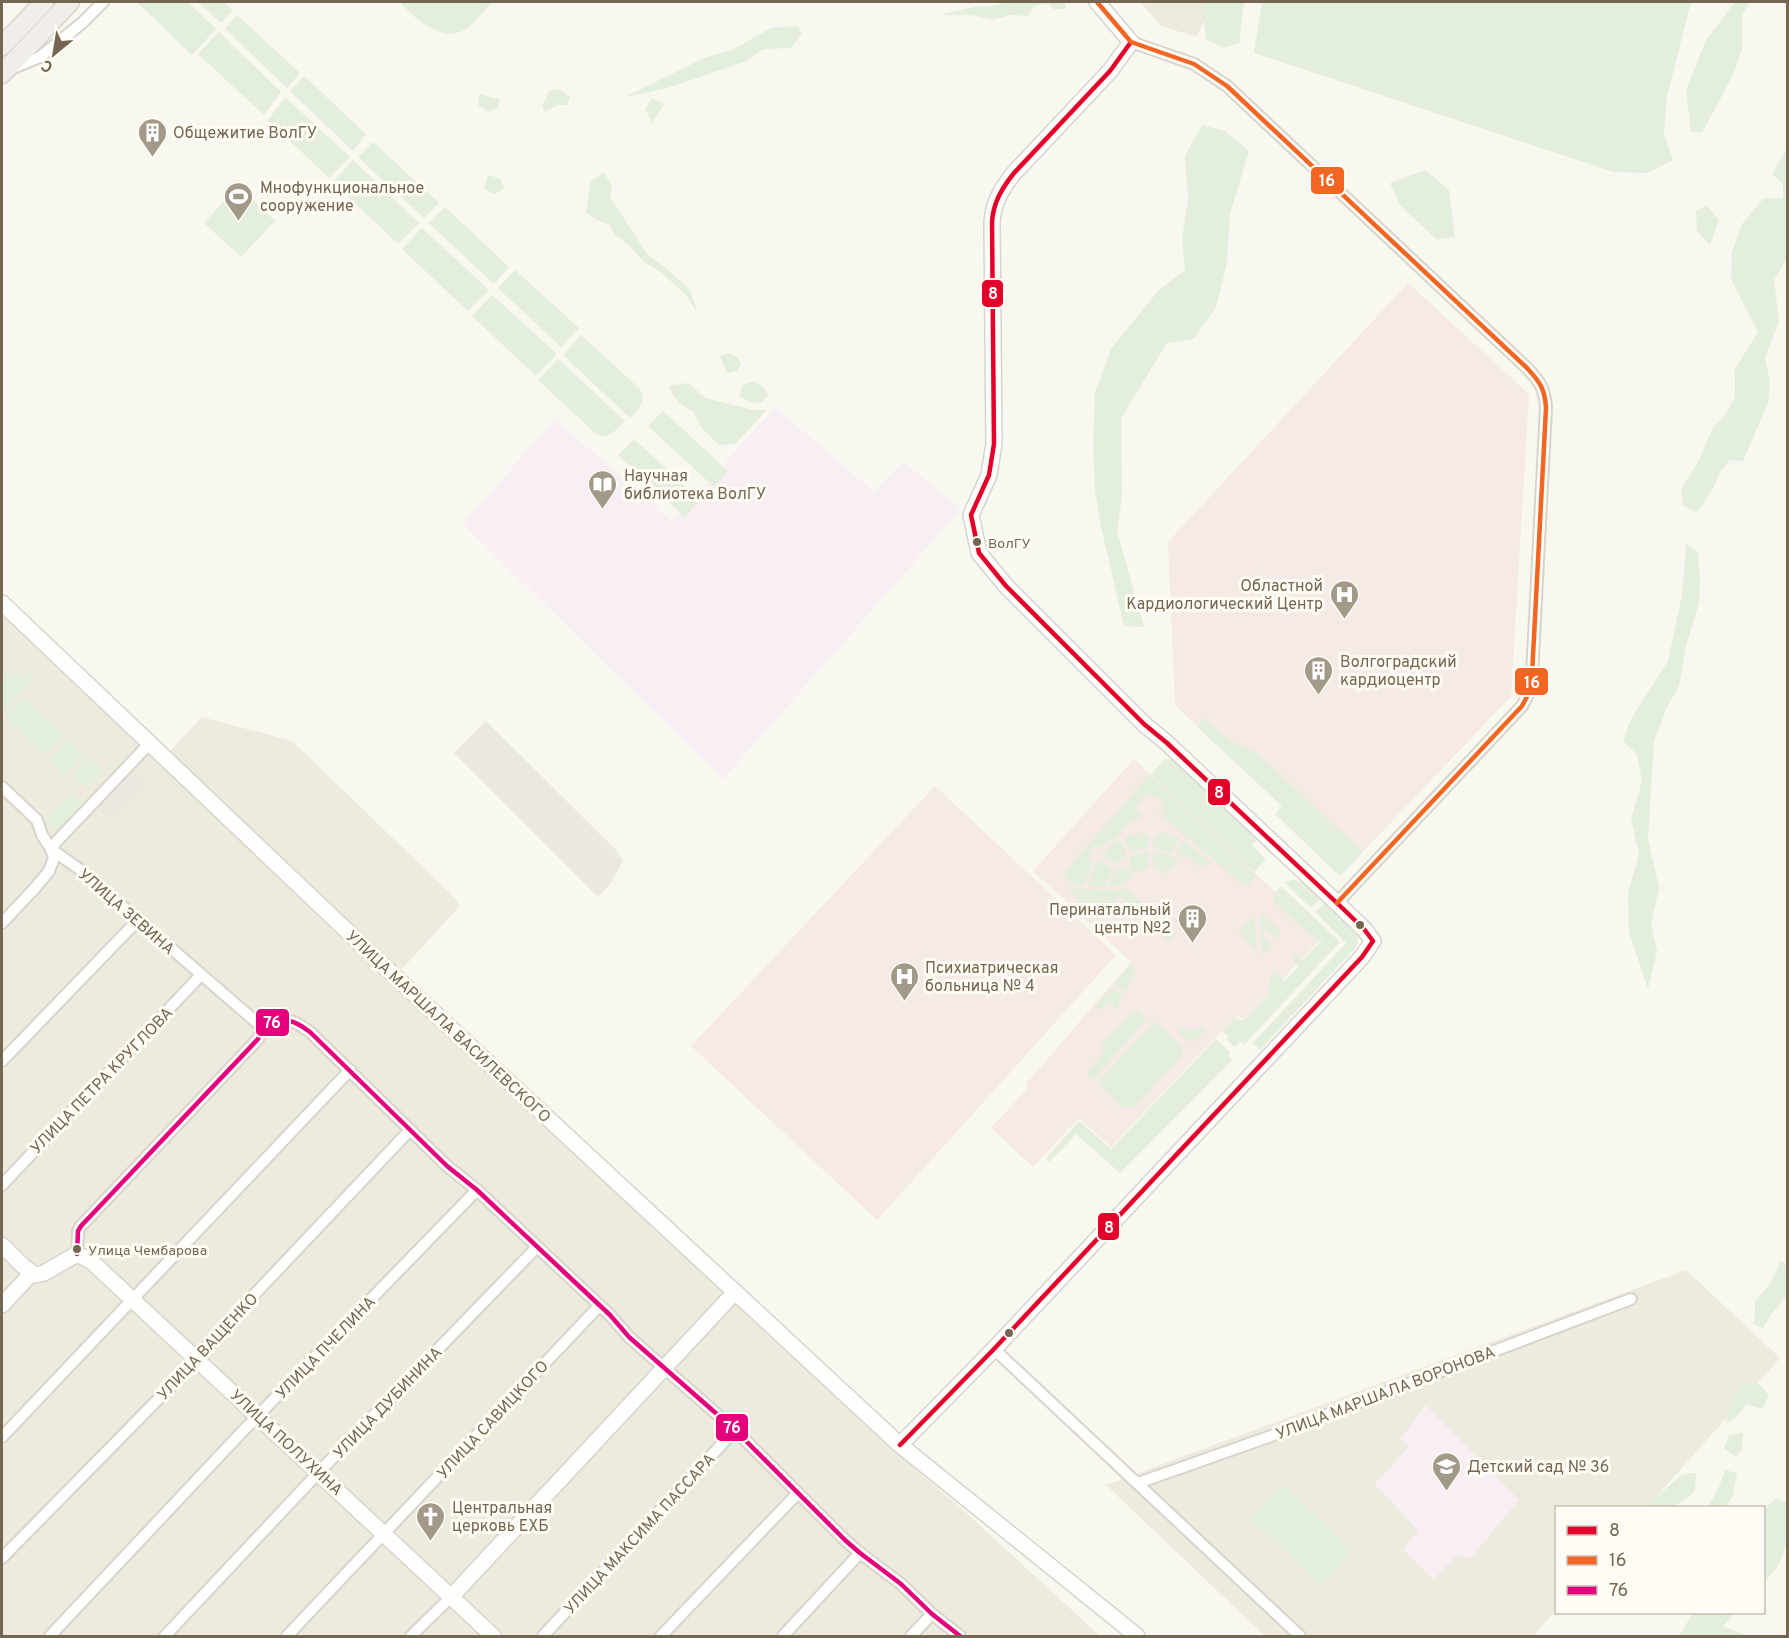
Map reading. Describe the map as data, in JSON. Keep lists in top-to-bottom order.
{
  "streets": {
    "street": [
      "УЛИЦА ЗЕВИНА",
      "УЛИЦА МАРШАЛА ВАСИЛЕВСКОГО",
      "УЛИЦА ПЕТРА КРУГЛОВА",
      "УЛИЦА ВАЩЕНКО",
      "УЛИЦА ПЧЕЛИНА",
      "УЛИЦА МАРШАЛА ВОРОНОВА",
      "УЛИЦА ДУБИНИНА",
      "УЛИЦА САВИЦКОГО",
      "УЛИЦА ПОЛУХИНА",
      "УЛИЦА МАКСИМА ПАССАРА"
    ]
  },
  "crossings": [
    ["УЛИЦА ЗЕВИНА", "УЛИЦА ПЕТРА КРУГЛОВА"],
    ["УЛИЦА ВАЩЕНКО", "УЛИЦА ПОЛУХИНА"],
    ["УЛИЦА ПЧЕЛИНА", "УЛИЦА ПОЛУХИНА"],
    ["УЛИЦА ДУБИНИНА", "УЛИЦА ПОЛУХИНА"],
    ["УЛИЦА САВИЦКОГО", "УЛИЦА ПОЛУХИНА"]
  ],
  "places": {
    "building": ["Общежитие ВолГУ", "Волгоградский кардиоцентр", "Перинатальный центр №2"],
    "sports": ["Мнофункциональное сооружение"],
    "library": ["Научная библиотека ВолГУ"],
    "other": ["ВолГУ", "Улица Чембарова"],
    "hospital": ["Областной Кардиологический Центр", "Психиатрическая больница № 4"],
    "school or university": ["Детский сад № 36"],
    "church": ["Центральная церковь ЕХБ"]
  },
  "lines": ["transit line 16", "transit line 8", "transit line 76"],
  "legend": ["8", "16", "76"],
  "north": "bottom left"
}
